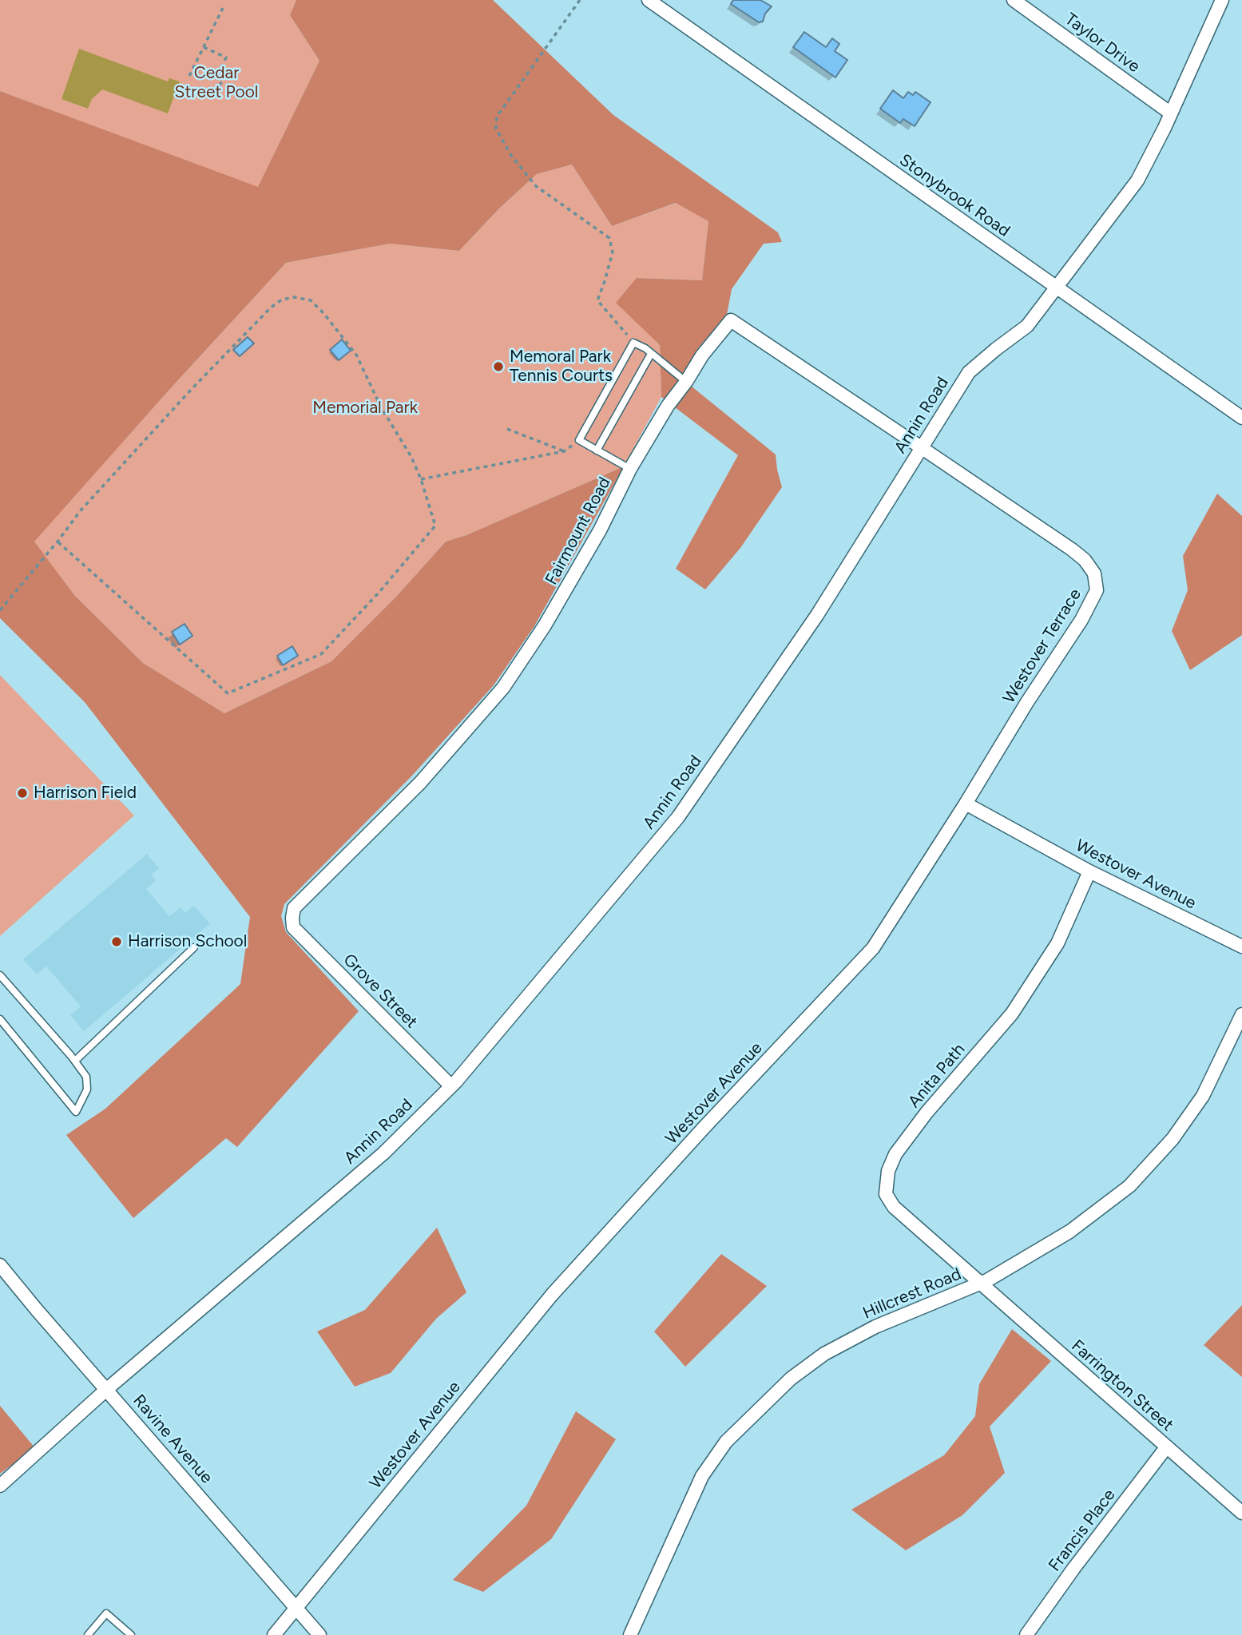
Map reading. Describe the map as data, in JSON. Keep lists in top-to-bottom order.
{
  "streets": {
    "street": [
      "Taylor Drive",
      "Stonybrook Road",
      "Annin Road",
      "Fairmount Road",
      "Westover Terrace",
      "Westover Avenue",
      "Grove Street",
      "Anita Path",
      "Hillcrest Road",
      "Farrington Street",
      "Ravine Avenue",
      "Francis Place"
    ]
  },
  "crossings": [
    ["Taylor Drive", "Annin Road"],
    ["Stonybrook Road", "Annin Road"],
    ["Annin Road", "Fairmount Road"],
    ["Annin Road", "Westover Terrace"],
    ["Annin Road", "Grove Street"],
    ["Annin Road", "Ravine Avenue"],
    ["Fairmount Road", "Westover Terrace"],
    ["Fairmount Road", "Grove Street"],
    ["Westover Terrace", "Westover Avenue"],
    ["Westover Avenue", "Anita Path"],
    ["Westover Avenue", "Ravine Avenue"],
    ["Anita Path", "Hillcrest Road"],
    ["Anita Path", "Farrington Street"],
    ["Hillcrest Road", "Farrington Street"],
    ["Farrington Street", "Francis Place"]
  ],
  "parks": ["Cedar Street Pool", "Memorial Park"],
  "places": ["Memoral Park Tennis Courts", "Harrison Field", "Harrison School"]
}
